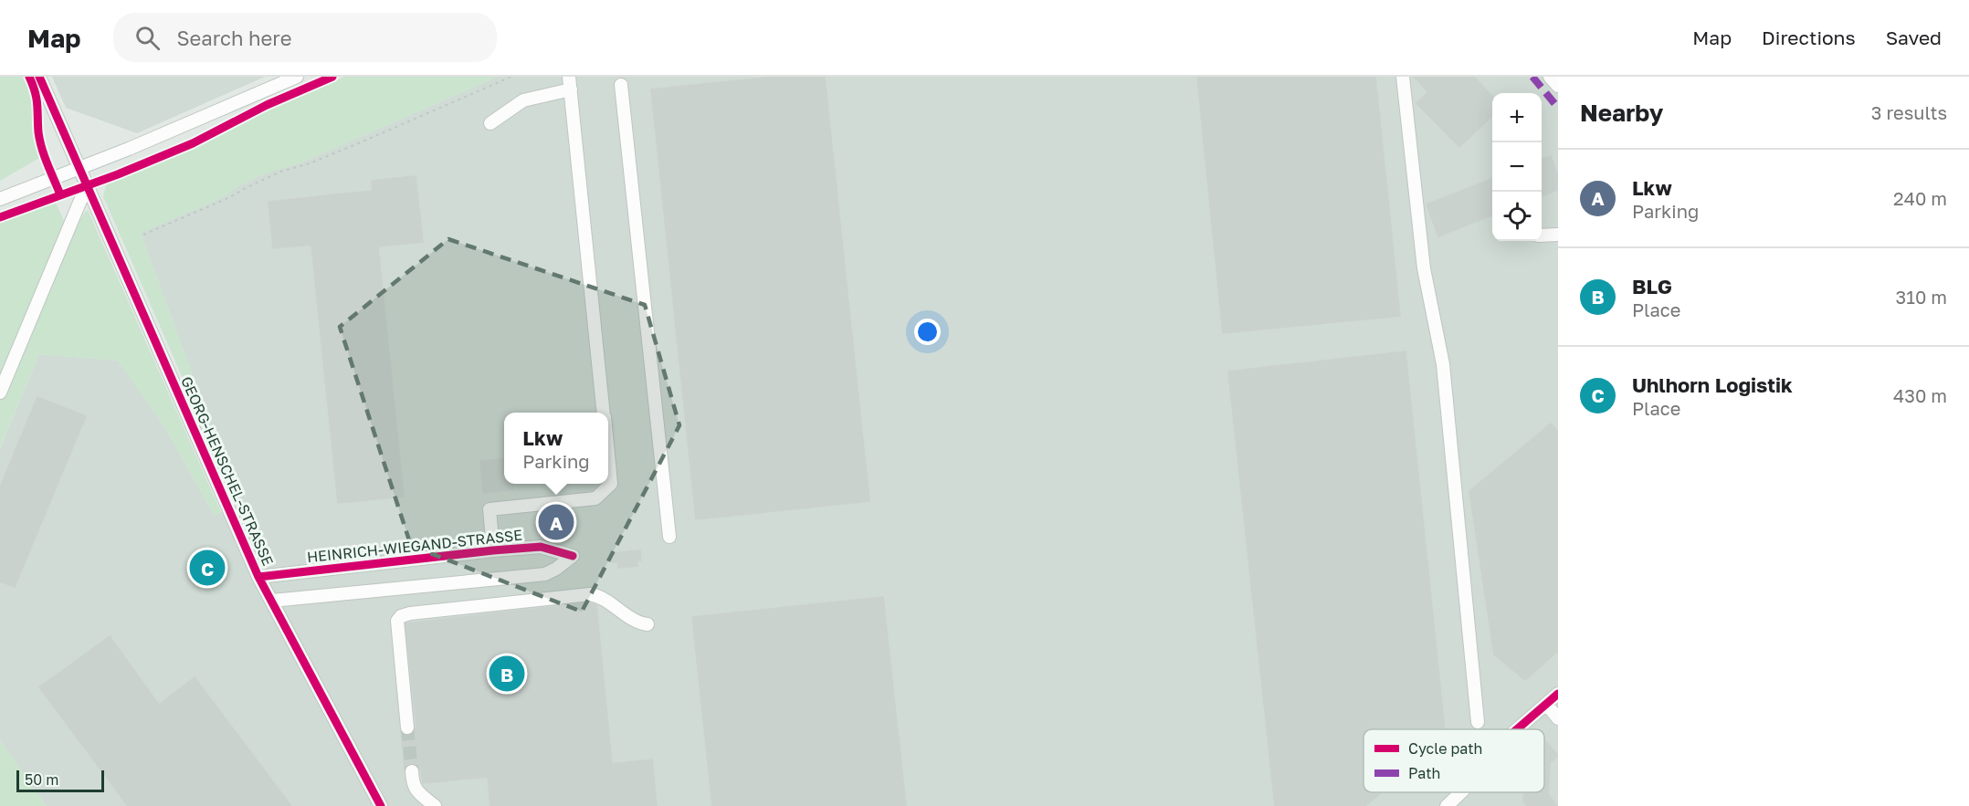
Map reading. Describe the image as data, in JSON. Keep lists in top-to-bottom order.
{
  "streets": {
    "street": ["GEORG-HENSCHEL-STRASSE", "HEINRICH-WIEGAND-STRASSE"]
  },
  "crossings": [
    ["GEORG-HENSCHEL-STRASSE", "HEINRICH-WIEGAND-STRASSE"]
  ],
  "legend": ["Cycle path", "Path"],
  "scale_bar": "50 m",
  "page": {
    "header": "Map",
    "search": "Search here",
    "nav": ["Map", "Directions", "Saved"],
    "heading": ["Nearby", "3 results"],
    "map_buttons": ["+", "−"],
    "list": [
      {
        "mark": "A",
        "name": "Lkw",
        "note": "Parking",
        "value": "240 m"
      },
      {
        "mark": "B",
        "name": "BLG",
        "note": "Place",
        "value": "310 m"
      },
      {
        "mark": "C",
        "name": "Uhlhorn Logistik",
        "note": "Place",
        "value": "430 m"
      }
    ],
    "popup": ["Lkw", "Parking"],
    "pins": ["A", "C", "B"],
    "scale": "50 m"
  }
}
